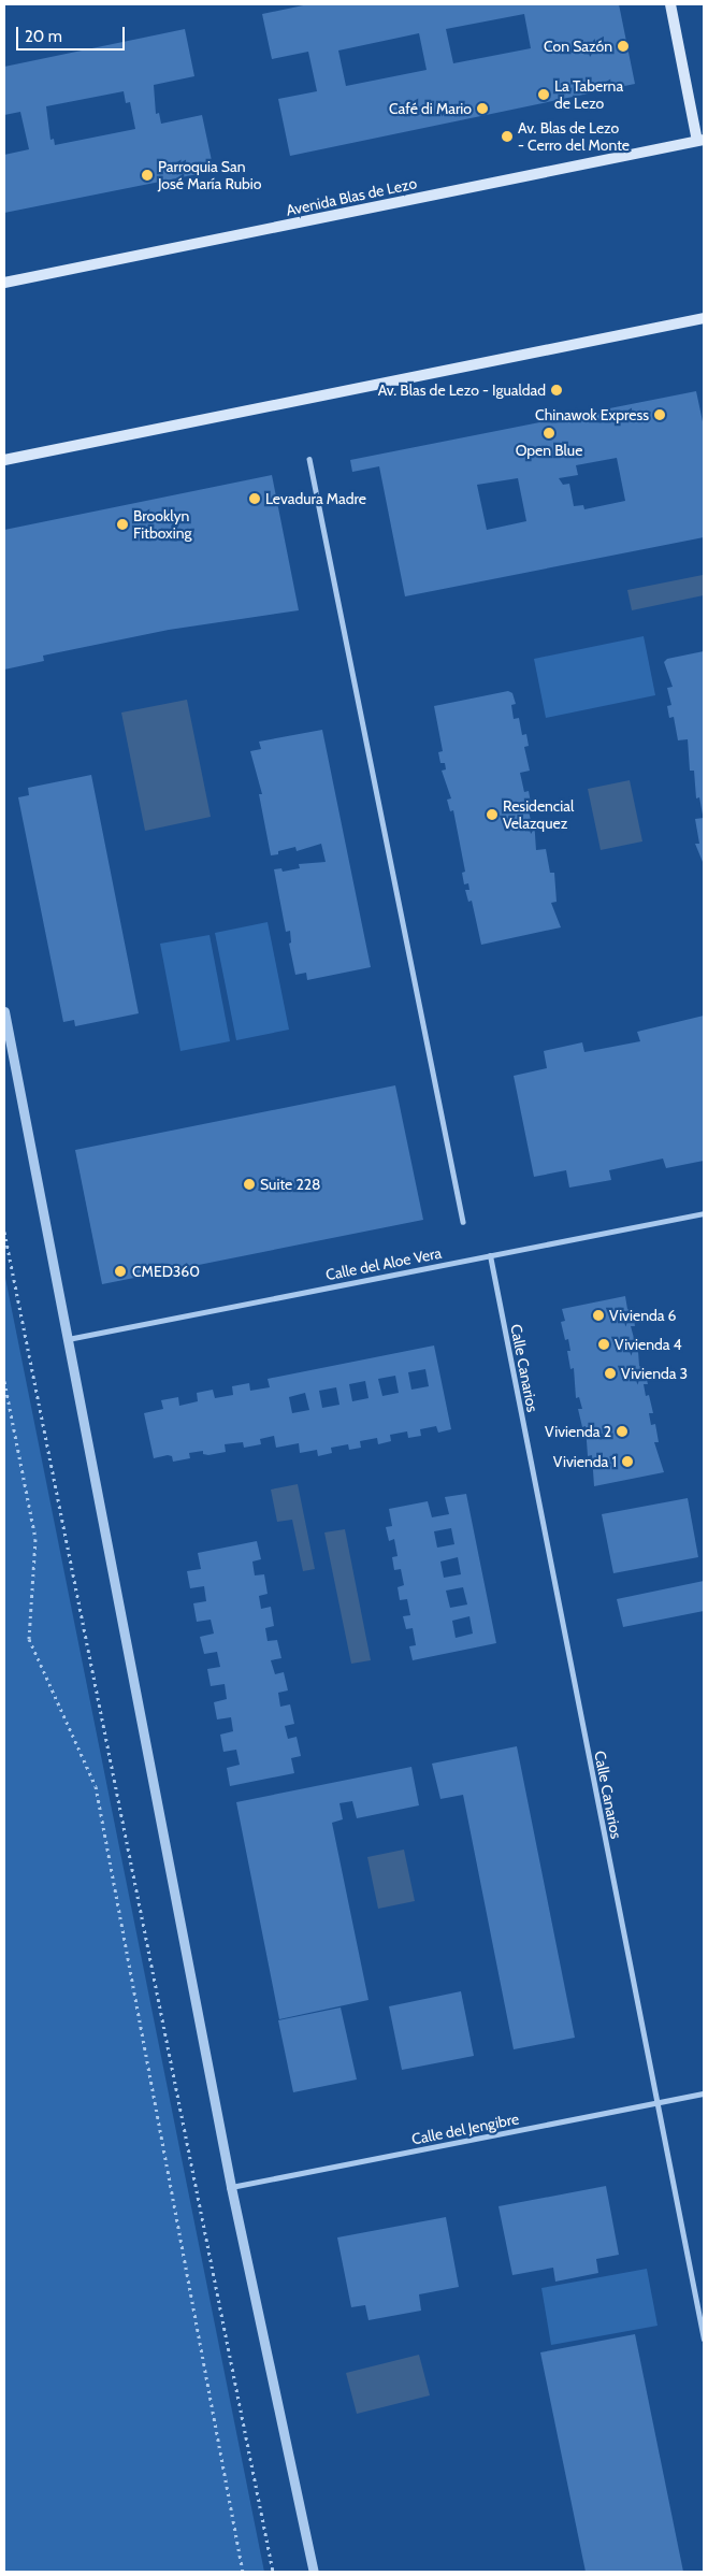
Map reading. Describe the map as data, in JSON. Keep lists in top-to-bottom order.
{
  "streets": {
    "main road": ["Avenida Blas de Lezo"],
    "street": ["Calle del Aloe Vera", "Calle Canarios", "Calle del Jengibre"]
  },
  "crossings": [
    ["Calle del Aloe Vera", "Calle Canarios"],
    ["Calle Canarios", "Calle del Jengibre"]
  ],
  "places": [
    "Con Sazón",
    "La Taberna de Lezo",
    "Café di Mario",
    "Av. Blas de Lezo - Cerro del Monte",
    "Parroquia San José María Rubio",
    "Av. Blas de Lezo - Igualdad",
    "Chinawok Express",
    "Open Blue",
    "Levadura Madre",
    "Brooklyn Fitboxing",
    "Residencial Velazquez",
    "Suite 228",
    "CMED360",
    "Vivienda 6",
    "Vivienda 4",
    "Vivienda 3",
    "Vivienda 2",
    "Vivienda 1"
  ],
  "scale_bar": "20 m"
}
